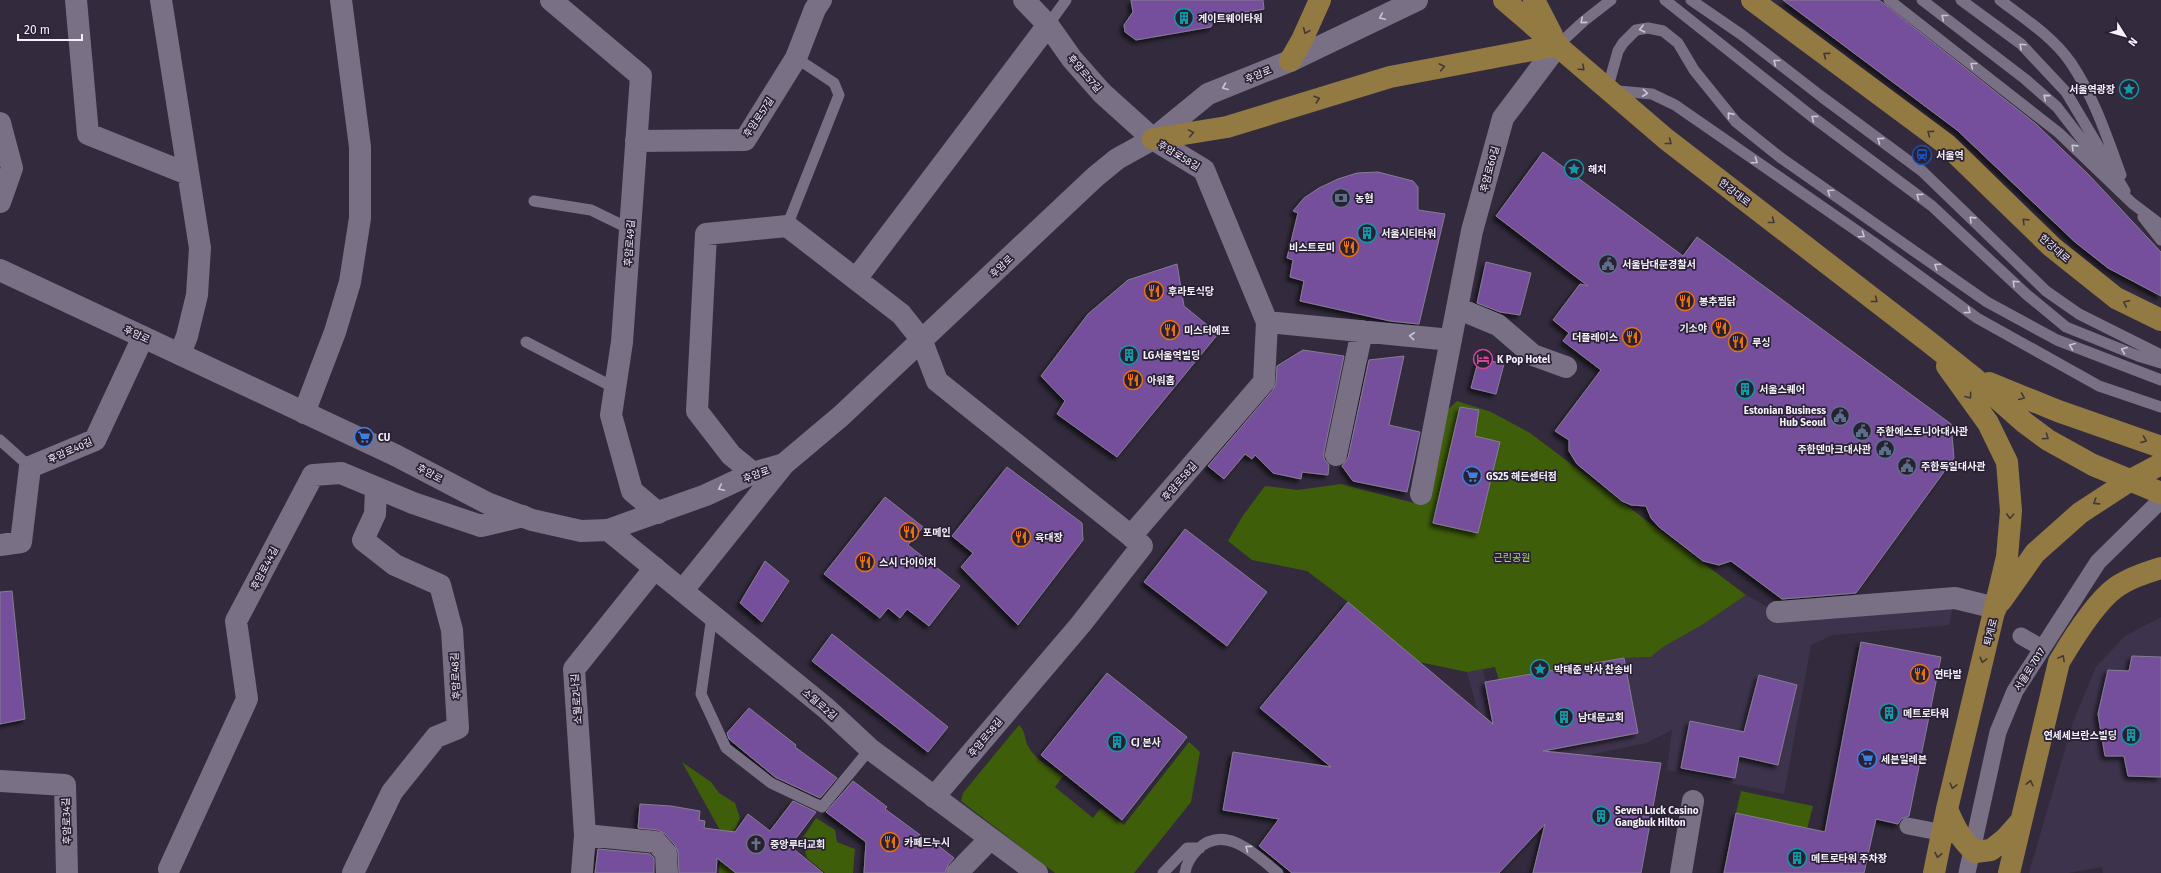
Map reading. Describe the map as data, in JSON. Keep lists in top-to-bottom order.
{
  "streets": {
    "main road": ["한강대로", "퇴계로"],
    "street": [
      "후암로57길",
      "후암로",
      "후암로58길",
      "후암로60길",
      "후암로49길",
      "후암로40길",
      "후암로44길",
      "서울로 7017",
      "후암로48길",
      "소월로2나길",
      "소월로2길",
      "후암로34길"
    ]
  },
  "crossings": [
    ["후암로57길", "후암로"],
    ["후암로57길", "후암로58길"],
    ["후암로57길", "후암로49길"],
    ["후암로", "후암로58길"],
    ["후암로", "후암로49길"],
    ["후암로", "후암로40길"],
    ["후암로", "후암로44길"],
    ["후암로", "소월로2길"],
    ["후암로58길", "소월로2길"],
    ["후암로60길", "한강대로"],
    ["한강대로", "퇴계로"],
    ["후암로44길", "후암로48길"],
    ["소월로2나길", "소월로2길"]
  ],
  "parks": ["근린공원"],
  "places": {
    "building": [
      "게이트웨이타워",
      "서울시티타워",
      "LG서울역빌딩",
      "서울스퀘어",
      "메트로타워",
      "남대문교회",
      "연세세브란스빌딩",
      "CJ 본사",
      "Seven Luck Casino Gangbuk Hilton",
      "메트로타워 주차장"
    ],
    "place": ["서울역광장", "해치", "박태준 박사 찬송비"],
    "station": ["서울역"],
    "bank": ["농협"],
    "restaurant": [
      "비스트로미",
      "후라토식당",
      "봉추찜닭",
      "기소야",
      "미스터에프",
      "더플레이스",
      "루싱",
      "아워홈",
      "포메인",
      "육대장",
      "스시 다이이치",
      "연타발",
      "카페드누시"
    ],
    "public building": [
      "서울남대문경찰서",
      "Estonian Business Hub Seoul",
      "주한에스토니아대사관",
      "주한덴마크대사관",
      "주한독일대사관"
    ],
    "hotel": ["K Pop Hotel"],
    "supermarket": ["CU", "GS25 해든센터점", "세븐일레븐"],
    "church": ["중앙루터교회"]
  },
  "scale_bar": "20 m",
  "north": "bottom right"
}
